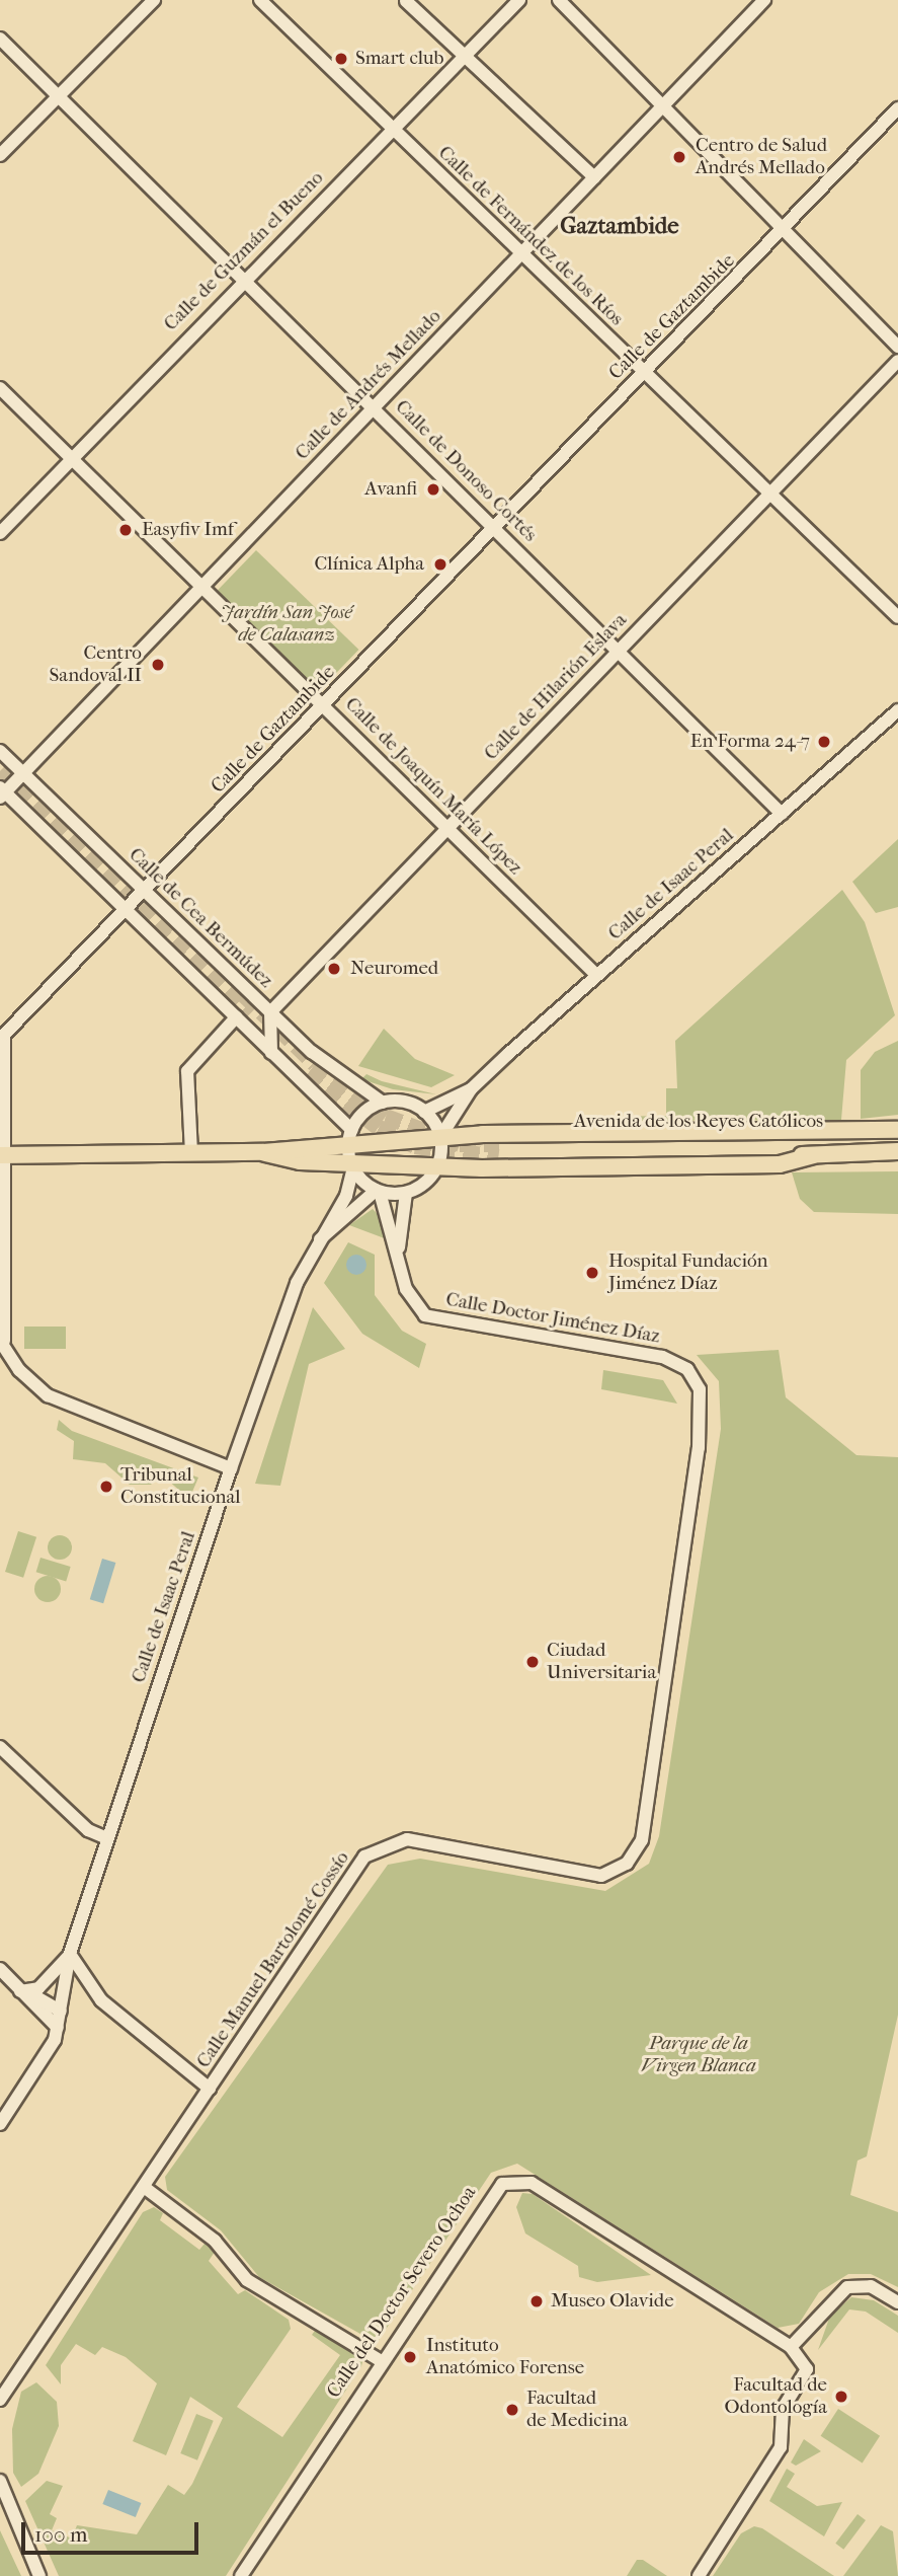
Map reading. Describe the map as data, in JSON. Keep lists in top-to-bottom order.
{
  "streets": {
    "main road": ["Avenida de los Reyes Católicos"],
    "street": [
      "Calle de Fernández de los Ríos",
      "Calle de Guzmán el Bueno",
      "Calle de Gaztambide",
      "Calle de Andrés Mellado",
      "Calle de Donoso Cortés",
      "Calle de Hilarión Eslava",
      "Calle de Joaquín María López",
      "Calle de Isaac Peral",
      "Calle de Cea Bermúdez",
      "Calle Doctor Jiménez Díaz",
      "Calle Manuel Bartolomé Cossío",
      "Calle del Doctor Severo Ochoa"
    ]
  },
  "crossings": [
    ["Calle de Fernández de los Ríos", "Calle de Guzmán el Bueno"],
    ["Calle de Fernández de los Ríos", "Calle de Gaztambide"],
    ["Calle de Fernández de los Ríos", "Calle de Andrés Mellado"],
    ["Calle de Fernández de los Ríos", "Calle de Hilarión Eslava"],
    ["Calle de Guzmán el Bueno", "Calle de Donoso Cortés"],
    ["Calle de Guzmán el Bueno", "Calle de Joaquín María López"],
    ["Calle de Gaztambide", "Calle de Donoso Cortés"],
    ["Calle de Gaztambide", "Calle de Joaquín María López"],
    ["Calle de Gaztambide", "Calle de Cea Bermúdez"],
    ["Calle de Andrés Mellado", "Calle de Donoso Cortés"],
    ["Calle de Andrés Mellado", "Calle de Joaquín María López"],
    ["Calle de Andrés Mellado", "Calle de Cea Bermúdez"],
    ["Calle de Donoso Cortés", "Calle de Hilarión Eslava"],
    ["Calle de Donoso Cortés", "Calle de Isaac Peral"],
    ["Calle de Hilarión Eslava", "Calle de Joaquín María López"],
    ["Calle de Hilarión Eslava", "Calle de Cea Bermúdez"],
    ["Calle de Joaquín María López", "Calle de Isaac Peral"],
    ["Calle de Isaac Peral", "Calle Doctor Jiménez Díaz"],
    ["Calle Doctor Jiménez Díaz", "Calle Manuel Bartolomé Cossío"]
  ],
  "districts": ["Gaztambide"],
  "parks": ["Jardín San José de Calasanz", "Parque de la Virgen Blanca"],
  "places": [
    "Smart club",
    "Centro de Salud Andrés Mellado",
    "Avanfi",
    "Easyfiv Imf",
    "Clínica Alpha",
    "Centro Sandoval II",
    "En Forma 24-7",
    "Neuromed",
    "Hospital Fundación Jiménez Díaz",
    "Tribunal Constitucional",
    "Ciudad Universitaria",
    "Museo Olavide",
    "Instituto Anatómico Forense",
    "Facultad de Odontología",
    "Facultad de Medicina"
  ],
  "scale_bar": "100 m"
}
